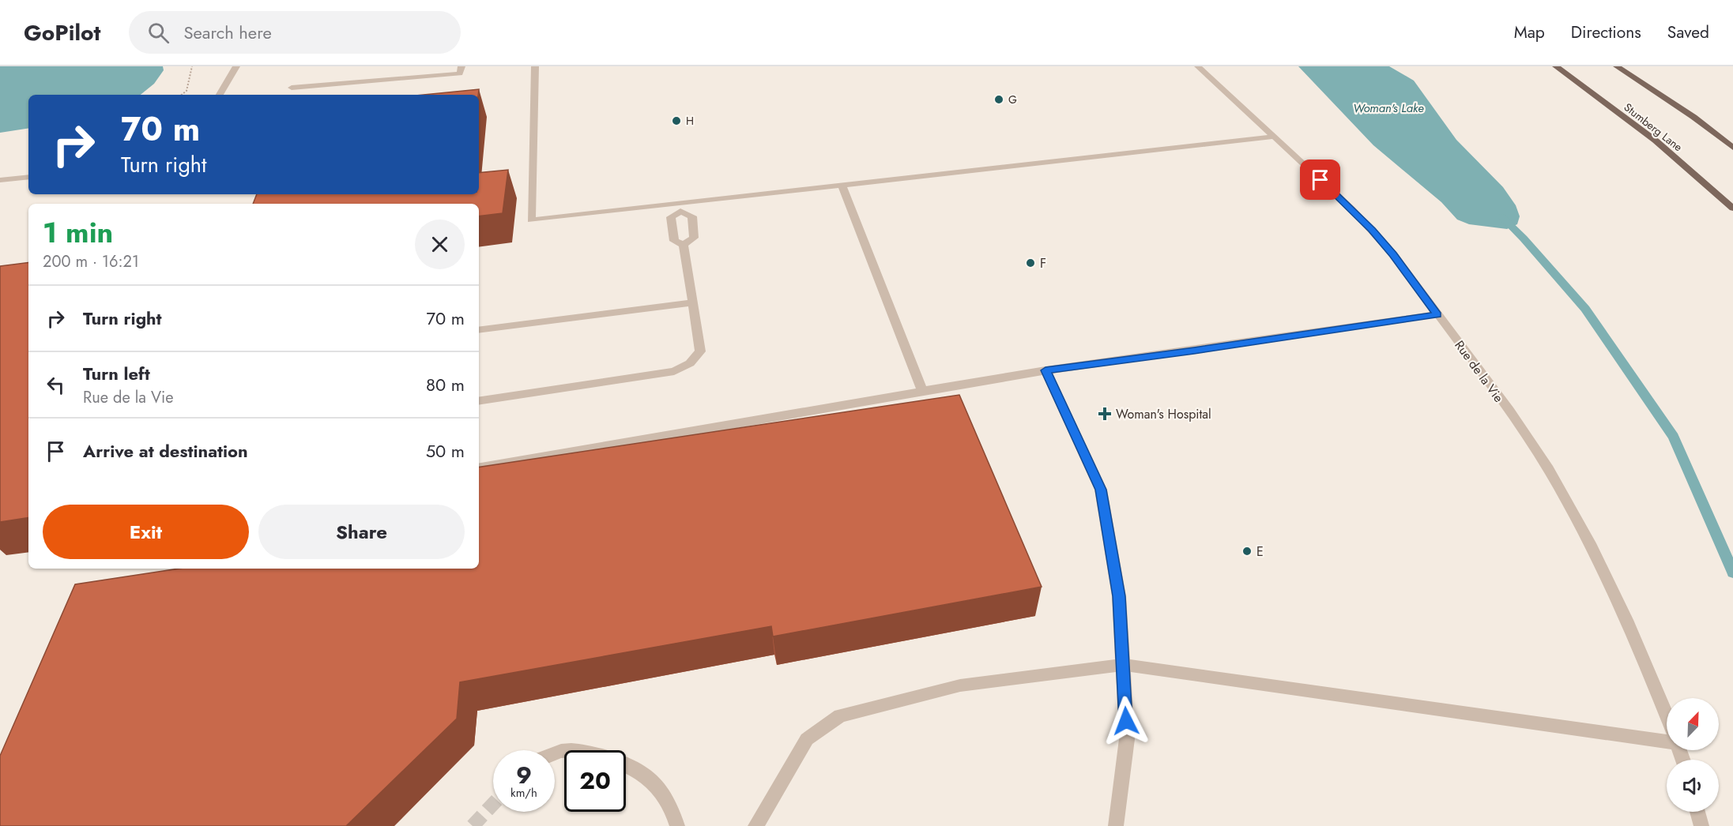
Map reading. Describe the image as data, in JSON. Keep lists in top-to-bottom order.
{
  "streets": {
    "main road": ["Stumberg Lane"],
    "street": ["Rue de la Vie"]
  },
  "water": ["Woman's Lake"],
  "places": {
    "other": [
      "G",
      "H",
      "F",
      "E"
    ],
    "health": ["Woman's Hospital"]
  },
  "north": "top right",
  "page": {
    "header": "GoPilot",
    "search": "Search here",
    "nav": ["Map", "Directions", "Saved"],
    "turn": ["70 m", "Turn right"],
    "heading": ["1 min", "200 m · 16:21"],
    "list": [
      {
        "name": "Turn right",
        "value": "70 m"
      },
      {
        "name": "Turn left",
        "note": "Rue de la Vie",
        "value": "80 m"
      },
      {
        "name": "Arrive at destination",
        "value": "50 m"
      }
    ],
    "buttons": ["Exit", "Share"],
    "speed": "9 km/h",
    "limit": "20"
  }
}
